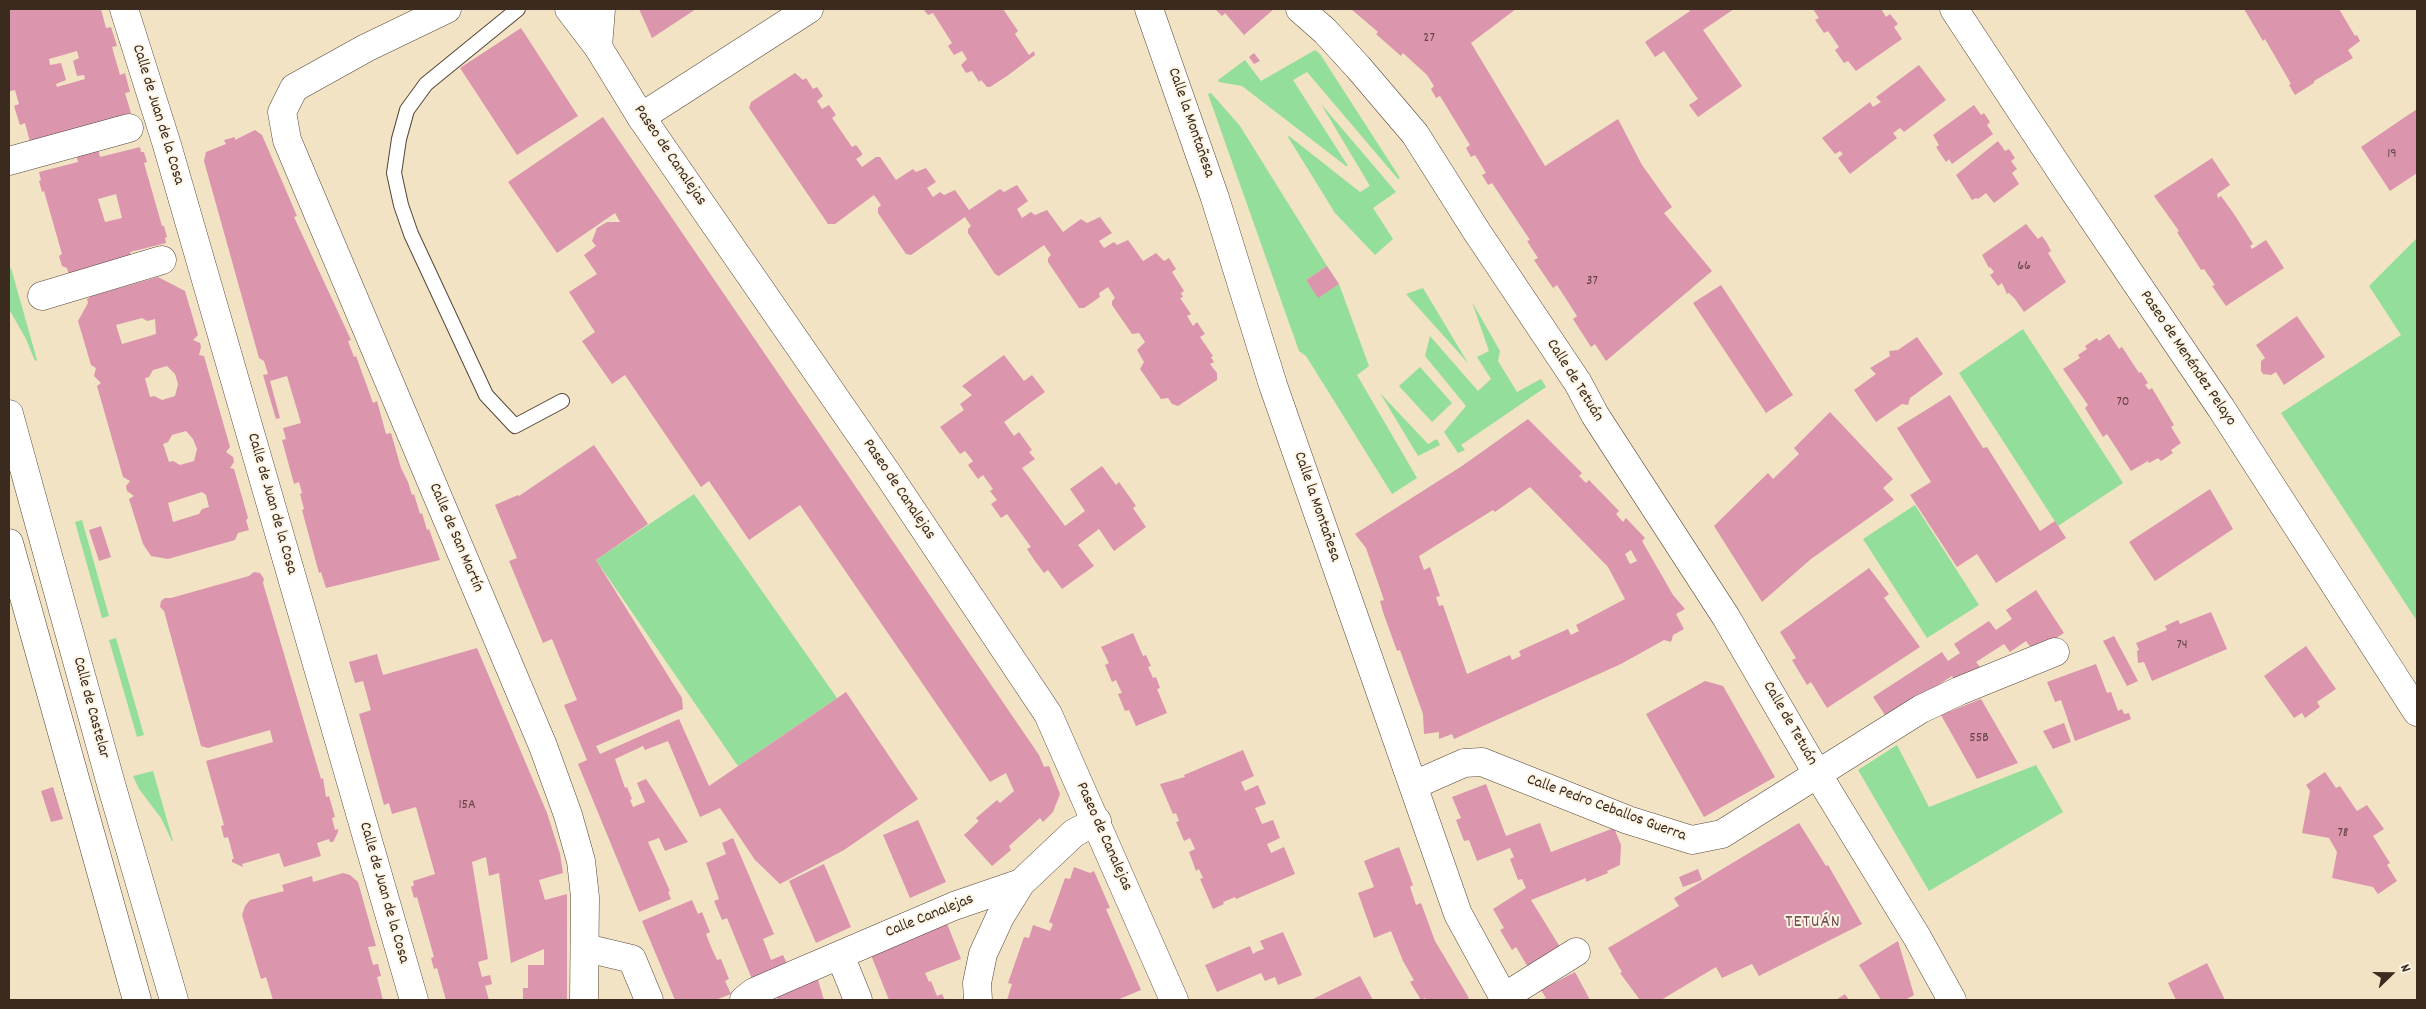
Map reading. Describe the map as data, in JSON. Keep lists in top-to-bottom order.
{
  "streets": {
    "street": [
      "Calle de Juan de la Cosa",
      "Calle la Montañesa",
      "Paseo de Canalejas",
      "Paseo de Menéndez Pelayo",
      "Calle de Tetuán",
      "Calle de San Martín",
      "Calle de Castelar",
      "Calle Pedro Ceballos Guerra",
      "Calle Canalejas"
    ]
  },
  "crossings": [
    ["Calle la Montañesa", "Calle Pedro Ceballos Guerra"],
    ["Calle de Tetuán", "Calle Pedro Ceballos Guerra"]
  ],
  "districts": ["TETUÁN"],
  "house_numbers": [
    "27",
    "19",
    "66",
    "37",
    "70",
    "74",
    "55B",
    "15A",
    "78"
  ],
  "north": "right"
}
